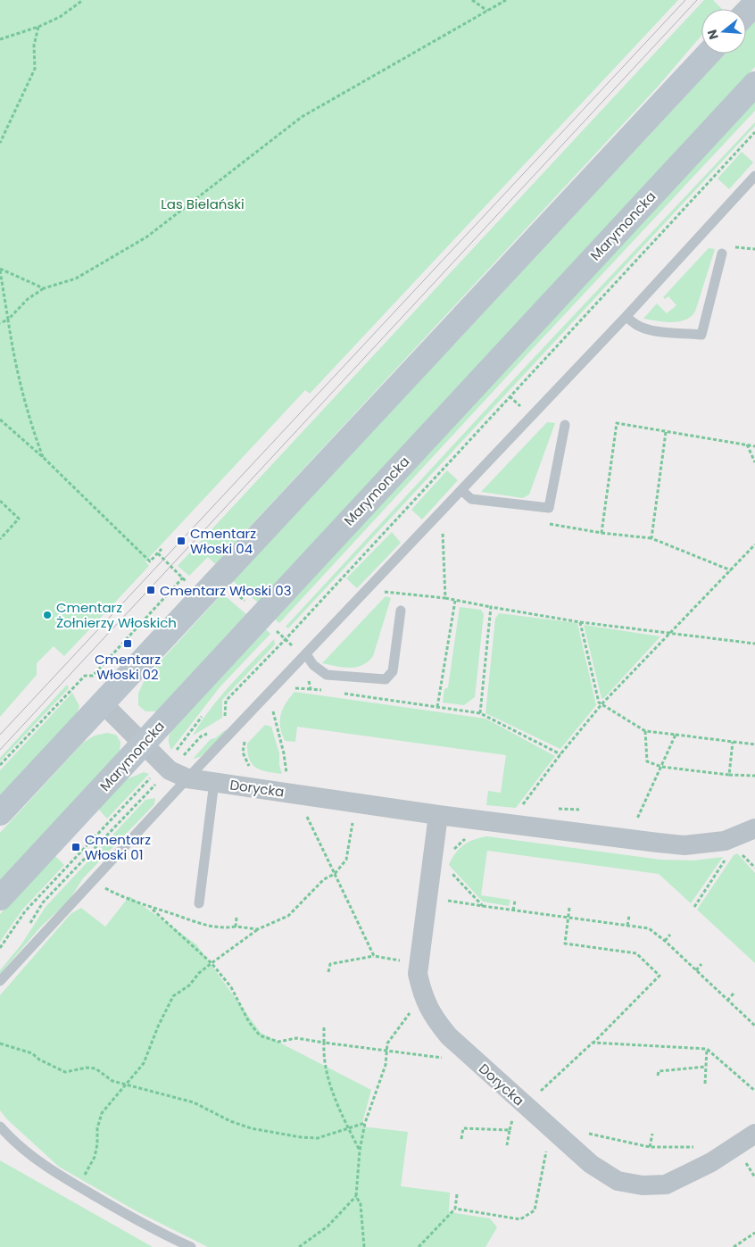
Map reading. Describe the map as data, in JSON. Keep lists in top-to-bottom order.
{
  "streets": {
    "main road": ["Marymoncka"],
    "street": ["Dorycka"]
  },
  "crossings": [
    ["Marymoncka", "Dorycka"]
  ],
  "parks": ["Las Bielański"],
  "places": {
    "transit": [
      "Cmentarz Włoski 04",
      "Cmentarz Włoski 03",
      "Cmentarz Włoski 02",
      "Cmentarz Włoski 01"
    ],
    "other": ["Cmentarz Żołnierzy Włoskich"]
  },
  "north": "left"
}
